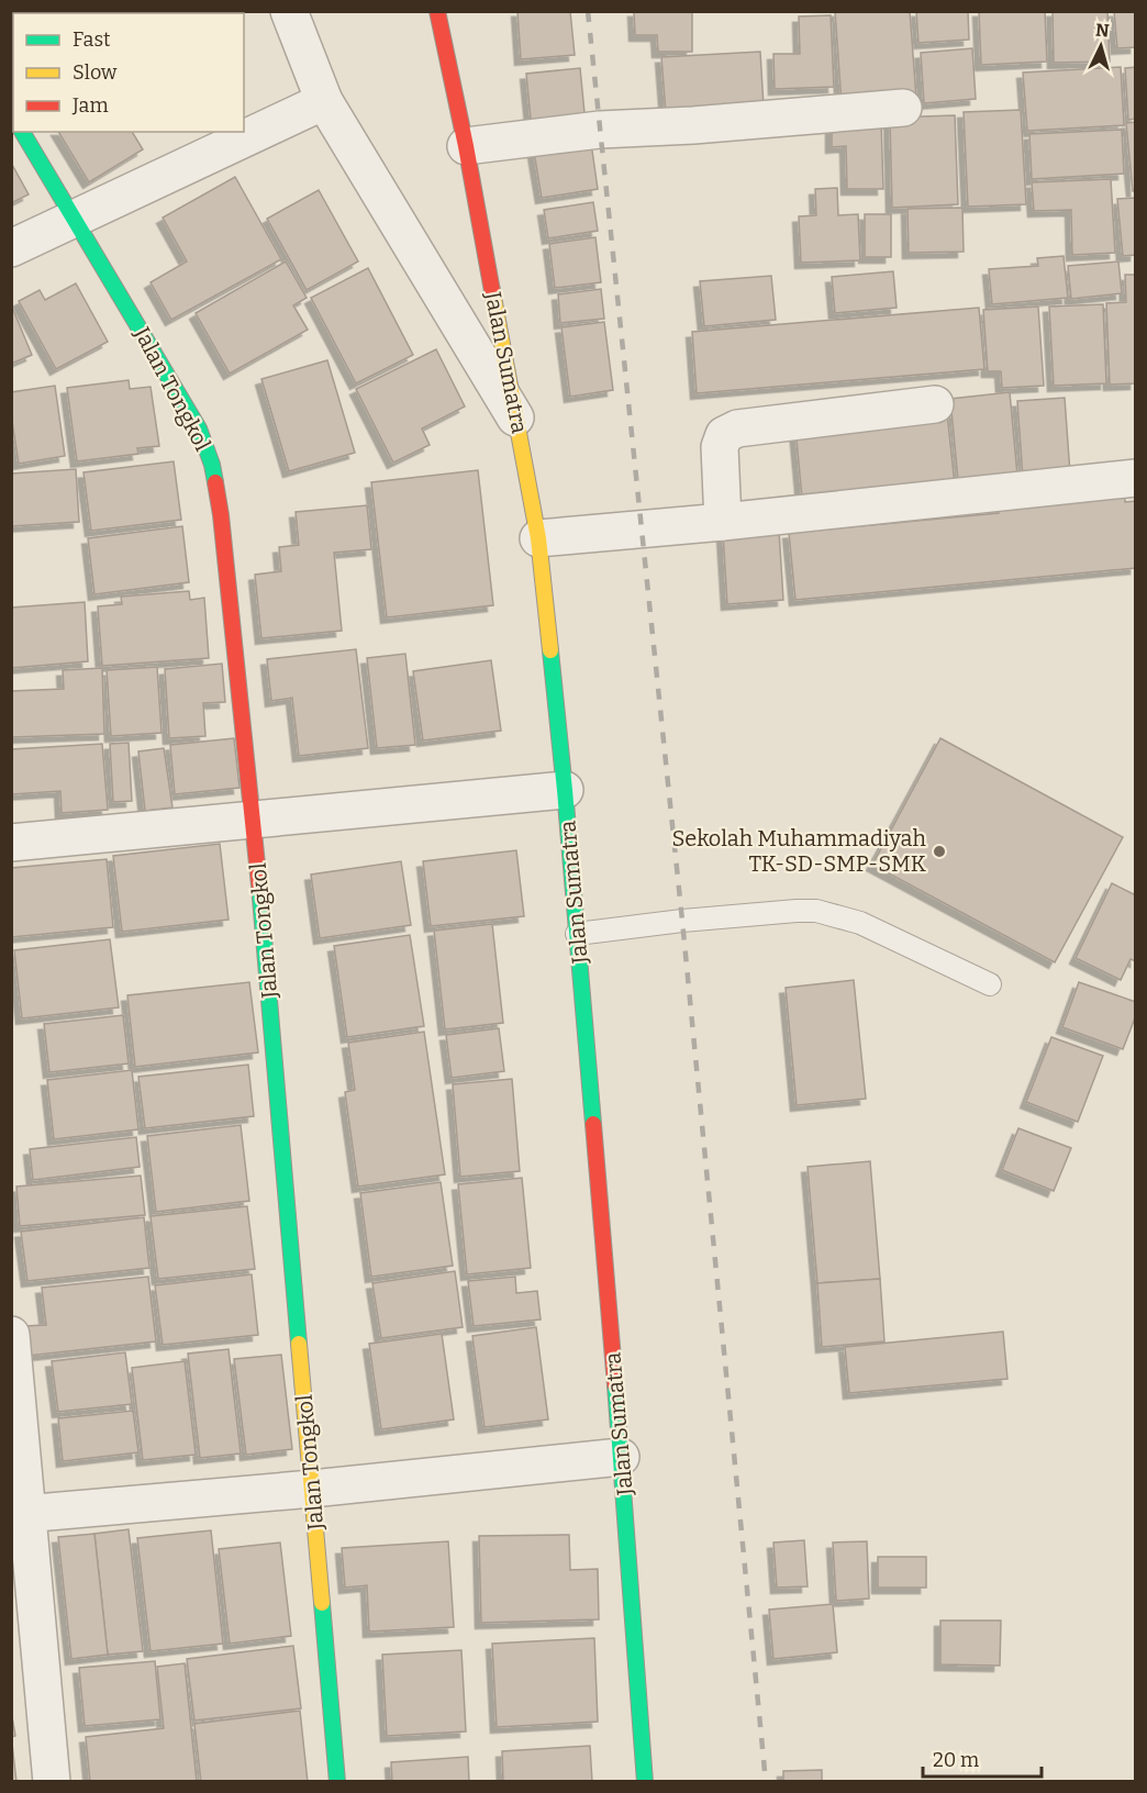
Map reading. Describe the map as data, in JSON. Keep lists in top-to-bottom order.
{
  "streets": {
    "main road": ["Jalan Sumatra", "Jalan Tongkol"]
  },
  "places": ["Sekolah Muhammadiyah TK-SD-SMP-SMK"],
  "legend": ["Fast", "Slow", "Jam"],
  "scale_bar": "20 m",
  "north": "top"
}
